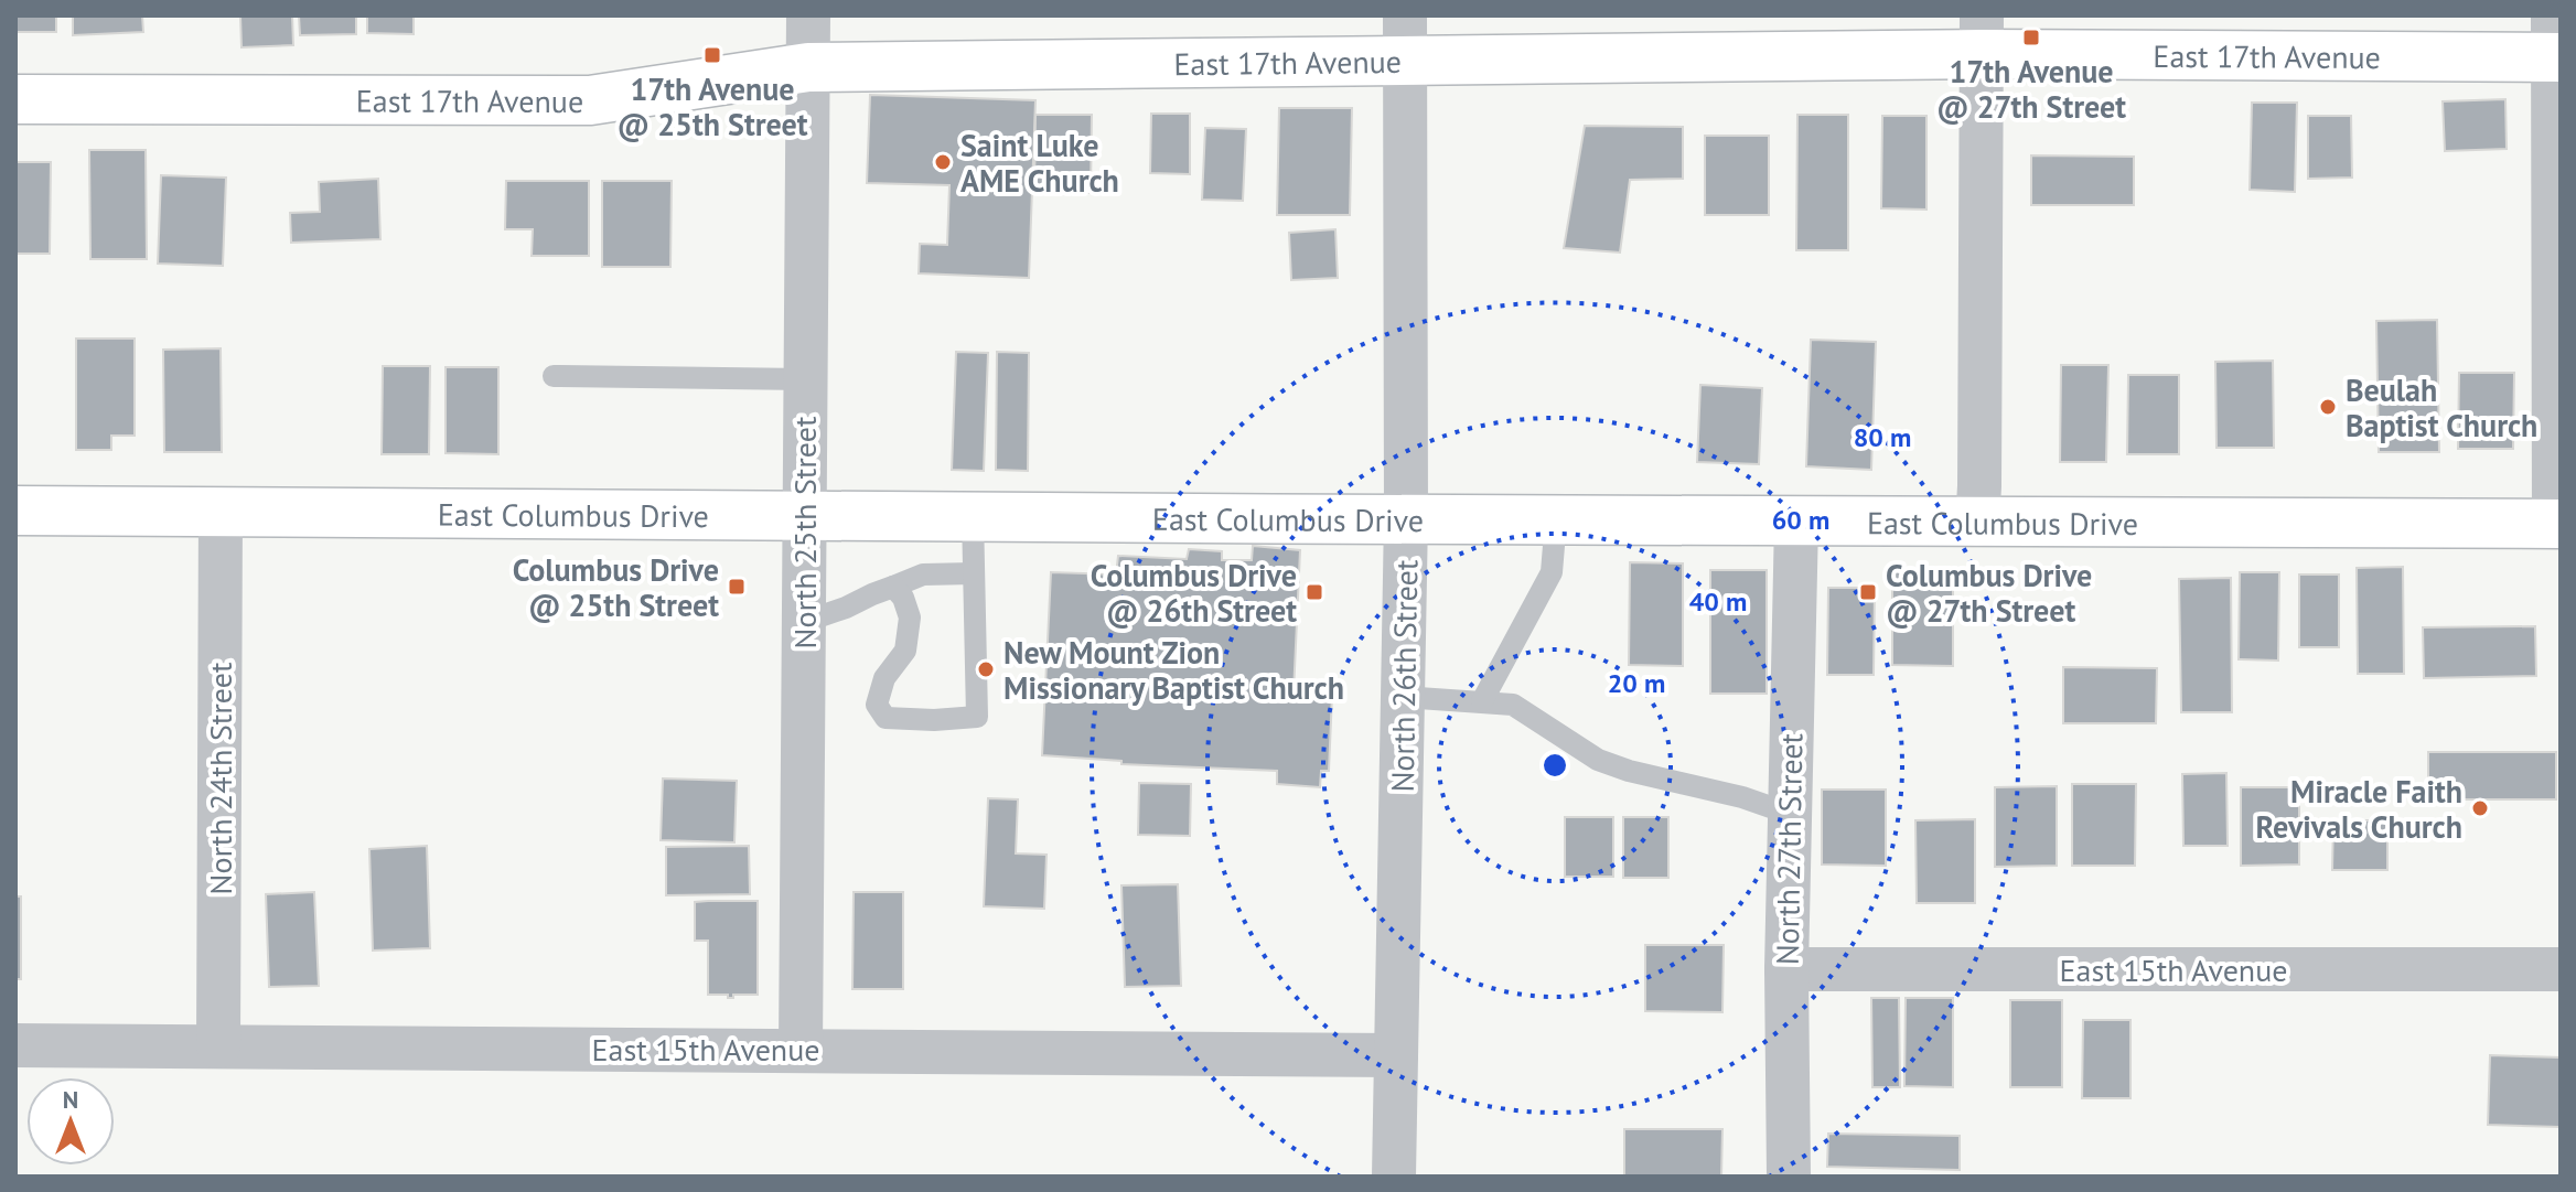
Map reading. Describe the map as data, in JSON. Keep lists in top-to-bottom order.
{
  "streets": {
    "main road": ["East 17th Avenue", "East Columbus Drive"],
    "street": [
      "North 25th Street",
      "North 26th Street",
      "North 24th Street",
      "North 27th Street",
      "East 15th Avenue"
    ]
  },
  "crossings": [
    ["East 17th Avenue", "North 25th Street"],
    ["East 17th Avenue", "North 26th Street"],
    ["East Columbus Drive", "North 25th Street"],
    ["East Columbus Drive", "North 26th Street"],
    ["East Columbus Drive", "North 24th Street"],
    ["East Columbus Drive", "North 27th Street"],
    ["North 25th Street", "East 15th Avenue"],
    ["North 26th Street", "East 15th Avenue"],
    ["North 24th Street", "East 15th Avenue"],
    ["North 27th Street", "East 15th Avenue"]
  ],
  "places": {
    "transit": [
      "17th Avenue @ 27th Street",
      "17th Avenue @ 25th Street",
      "Columbus Drive @ 25th Street",
      "Columbus Drive @ 26th Street",
      "Columbus Drive @ 27th Street"
    ],
    "other": [
      "Saint Luke AME Church",
      "Beulah Baptist Church",
      "New Mount Zion Missionary Baptist Church",
      "Miracle Faith Revivals Church"
    ]
  },
  "north": "top",
  "rings": [
    "80 m",
    "60 m",
    "40 m",
    "20 m"
  ]
}
